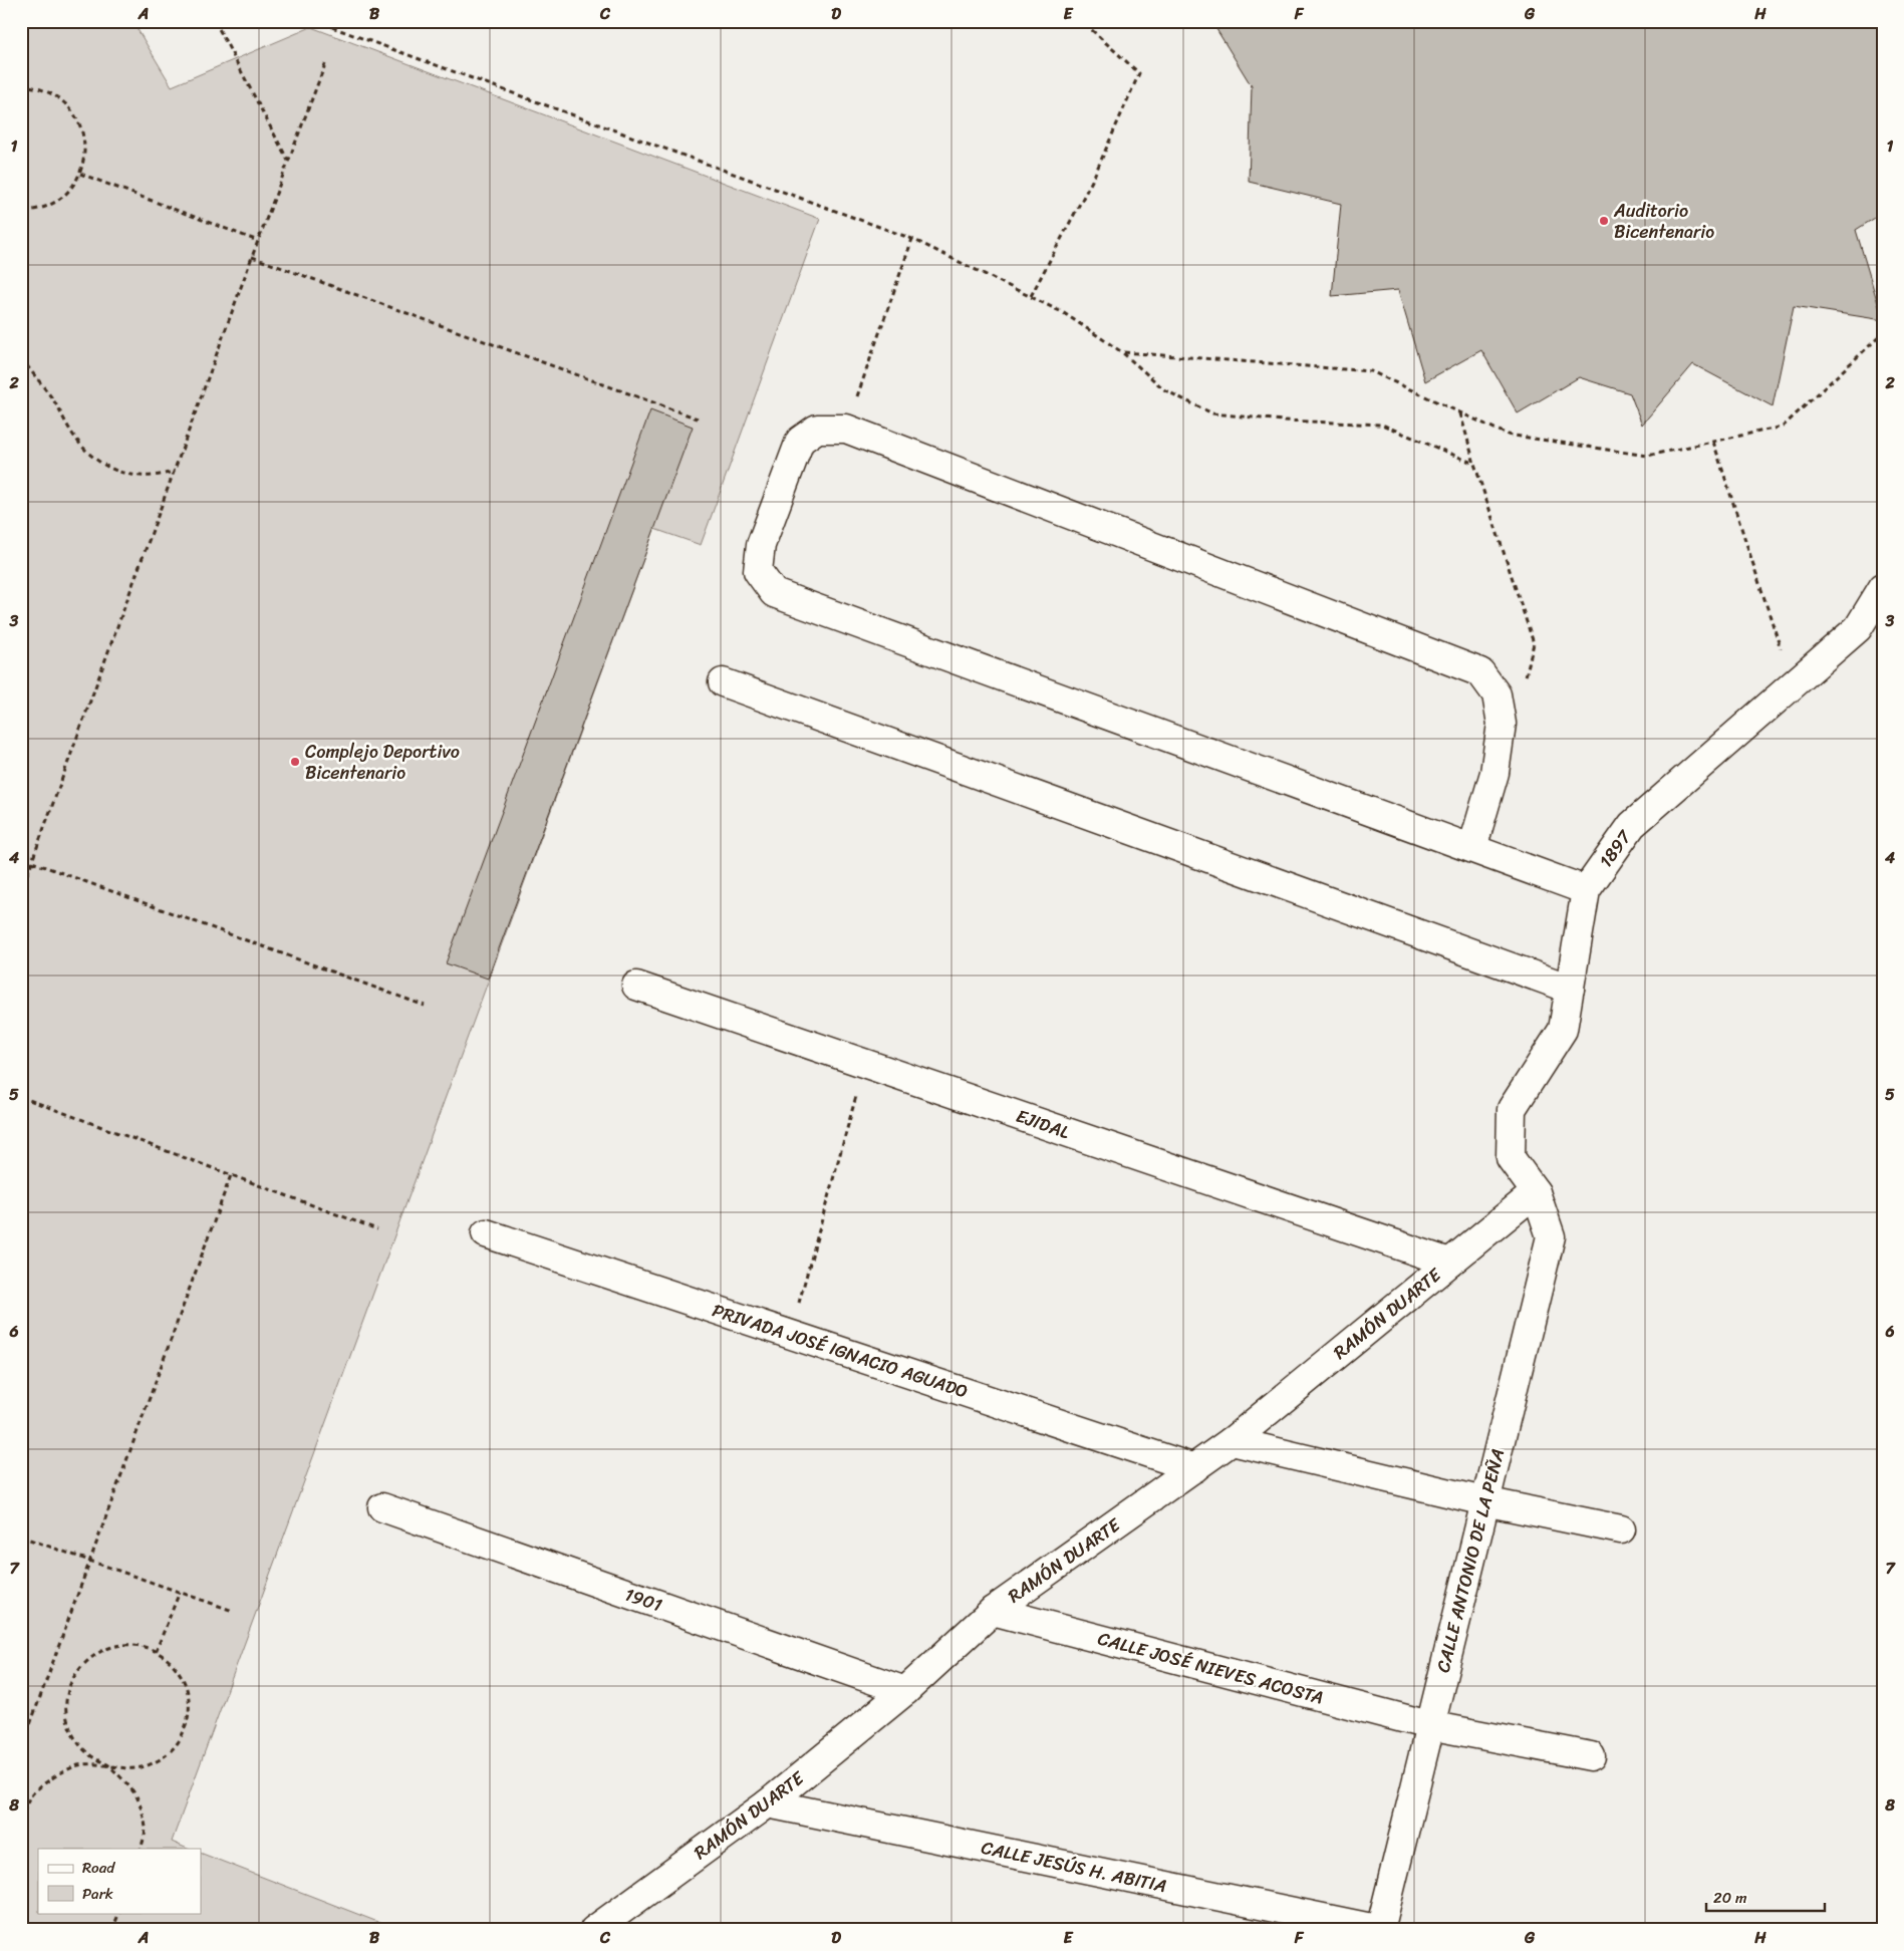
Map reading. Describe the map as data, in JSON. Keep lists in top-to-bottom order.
{
  "streets": {
    "street": [
      "1897",
      "EJIDAL",
      "RAMÓN DUARTE",
      "PRIVADA JOSÉ IGNACIO AGUADO",
      "CALLE ANTONIO DE LA PEÑA",
      "1901",
      "CALLE JOSÉ NIEVES ACOSTA",
      "CALLE JESÚS H. ABITIA"
    ]
  },
  "crossings": [
    ["1897", "RAMÓN DUARTE"],
    ["1897", "CALLE ANTONIO DE LA PEÑA"],
    ["EJIDAL", "RAMÓN DUARTE"],
    ["RAMÓN DUARTE", "PRIVADA JOSÉ IGNACIO AGUADO"],
    ["RAMÓN DUARTE", "CALLE ANTONIO DE LA PEÑA"],
    ["RAMÓN DUARTE", "1901"],
    ["RAMÓN DUARTE", "CALLE JOSÉ NIEVES ACOSTA"],
    ["RAMÓN DUARTE", "CALLE JESÚS H. ABITIA"],
    ["CALLE ANTONIO DE LA PEÑA", "CALLE JOSÉ NIEVES ACOSTA"],
    ["CALLE ANTONIO DE LA PEÑA", "CALLE JESÚS H. ABITIA"]
  ],
  "places": ["Auditorio Bicentenario", "Complejo Deportivo Bicentenario"],
  "legend": ["Road", "Park"],
  "scale_bar": "20 m",
  "grid": {
    "columns": [
      "A",
      "B",
      "C",
      "D",
      "E",
      "F",
      "G",
      "H"
    ],
    "rows": [
      "1",
      "2",
      "3",
      "4",
      "5",
      "6",
      "7",
      "8"
    ]
  }
}
